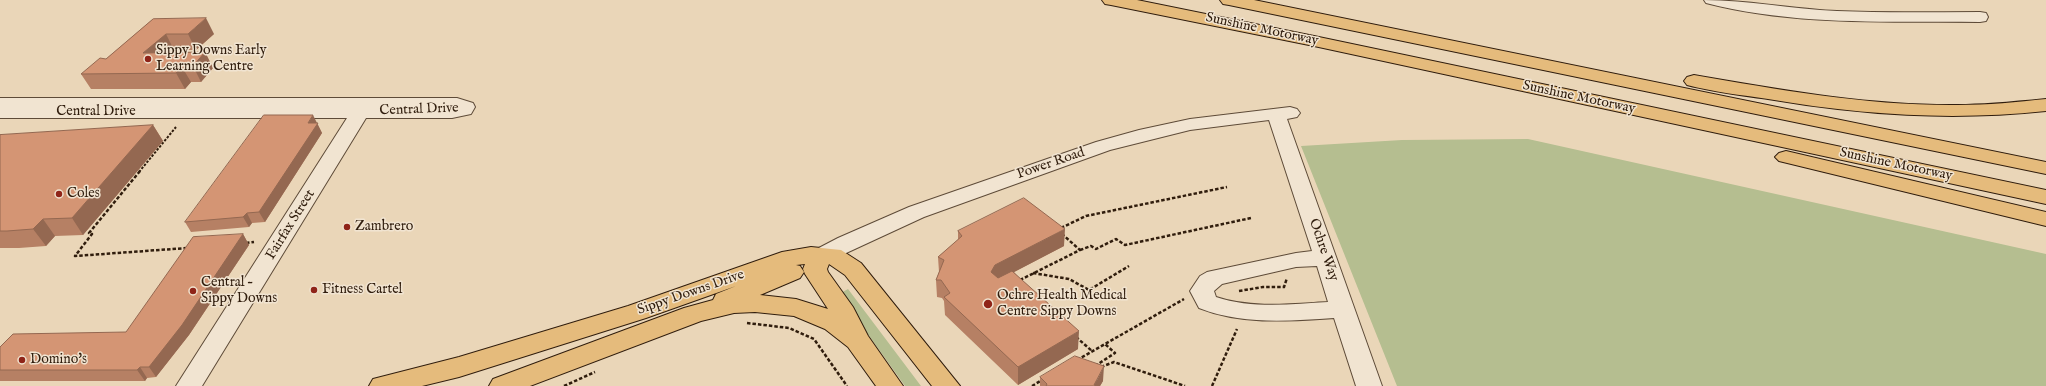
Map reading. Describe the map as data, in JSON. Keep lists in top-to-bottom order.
{
  "streets": {
    "main road": ["Sunshine Motorway", "Sippy Downs Drive"],
    "street": [
      "Central Drive",
      "Power Road",
      "Fairfax Street",
      "Ochre Way"
    ]
  },
  "crossings": [
    ["Central Drive", "Fairfax Street"],
    ["Power Road", "Ochre Way"],
    ["Power Road", "Sippy Downs Drive"]
  ],
  "places": [
    "Sippy Downs Early Learning Centre",
    "Coles",
    "Zambrero",
    "Fitness Cartel",
    "Central – Sippy Downs",
    "Ochre Health Medical Centre Sippy Downs",
    "Domino's"
  ]
}
